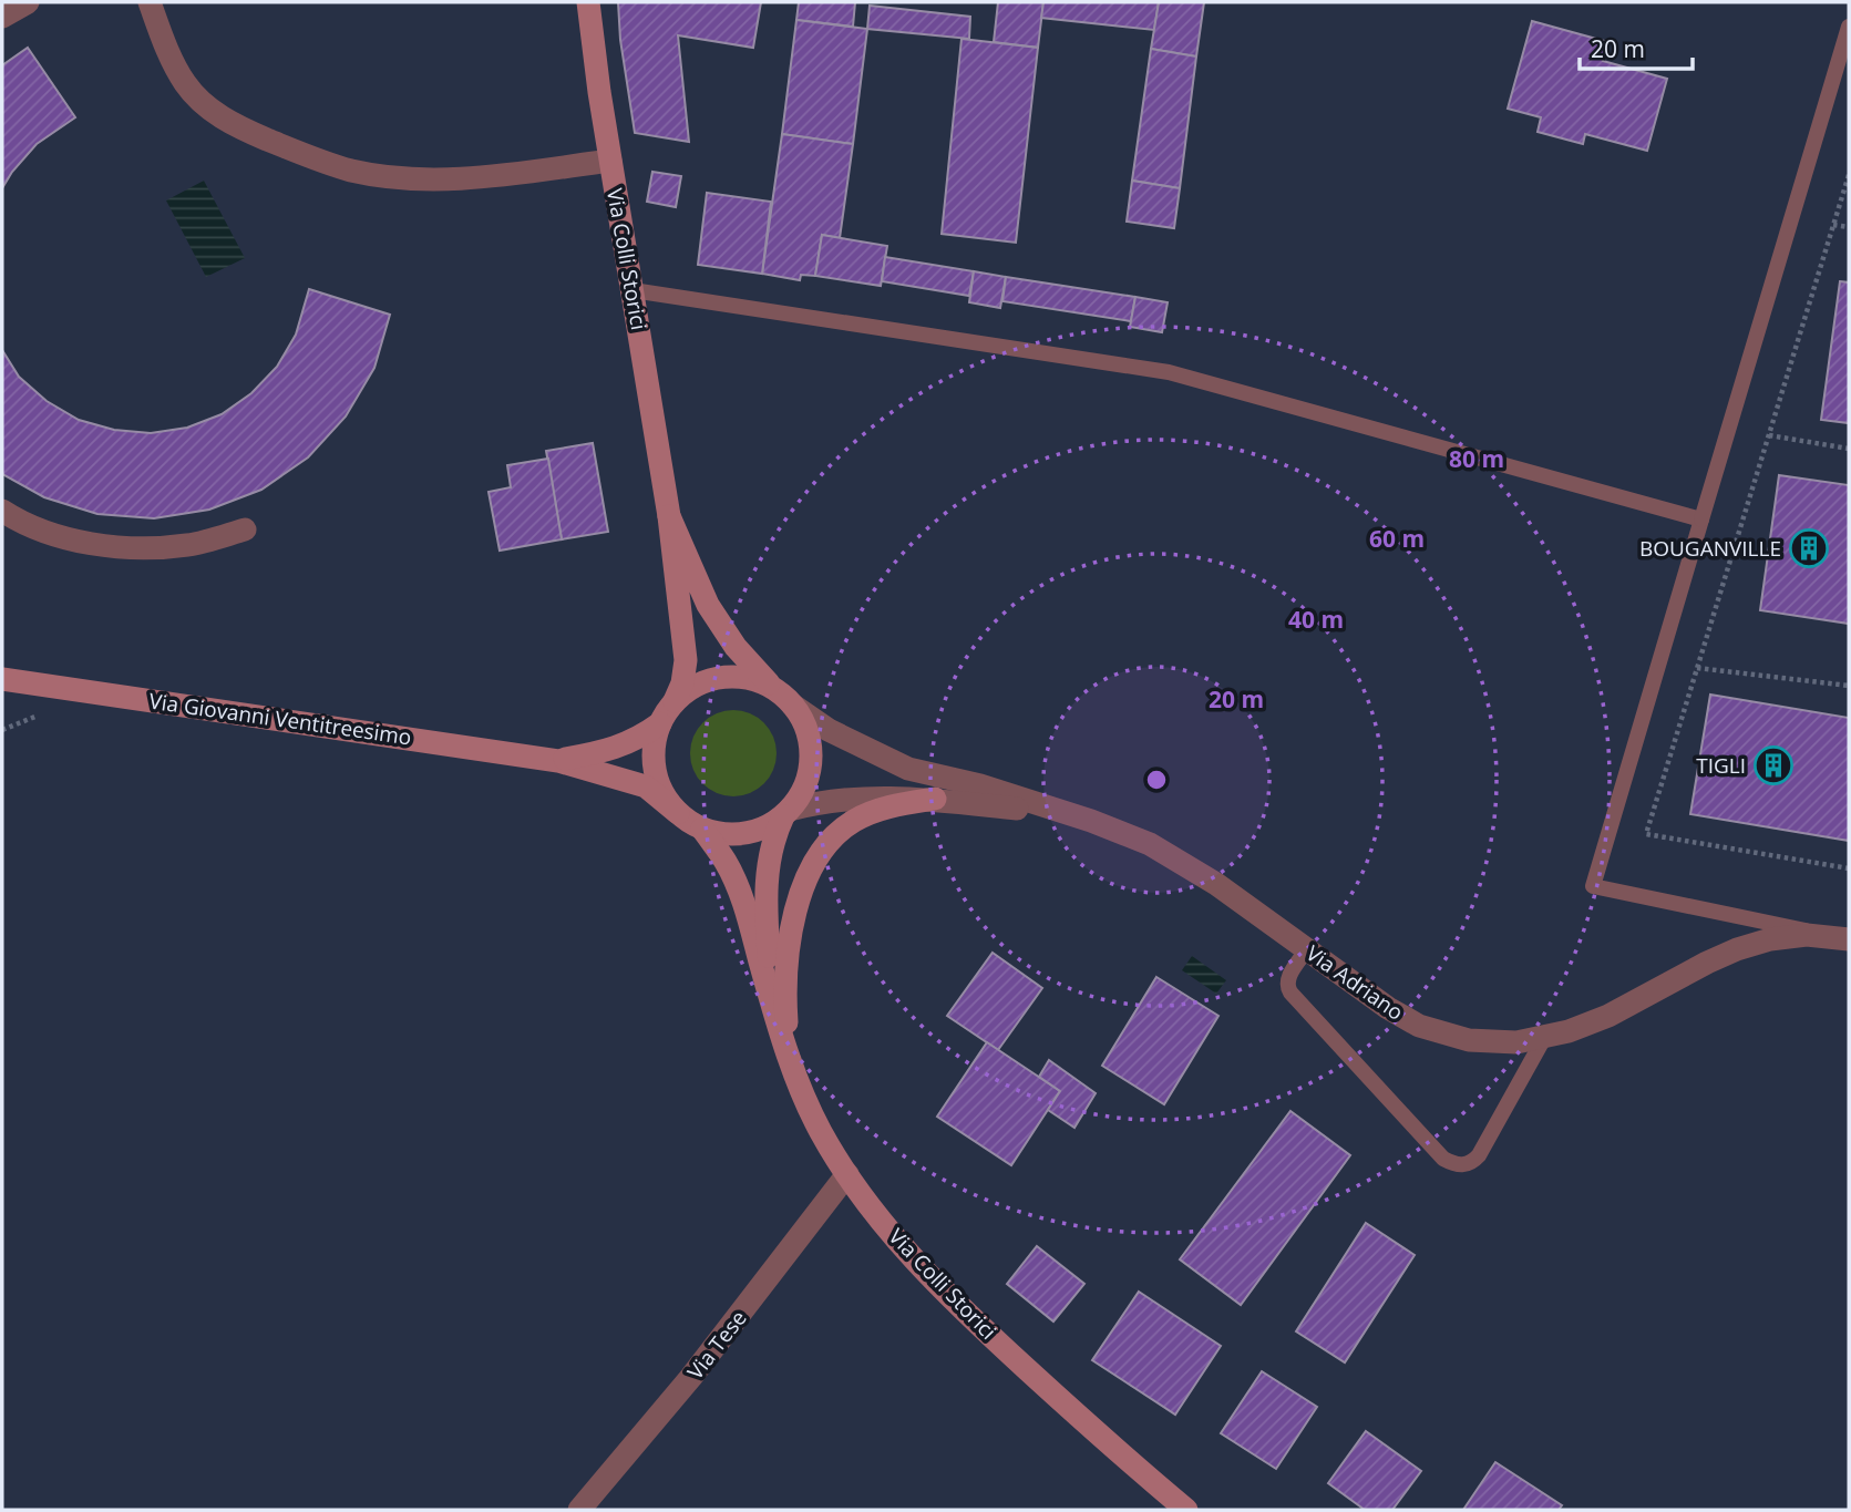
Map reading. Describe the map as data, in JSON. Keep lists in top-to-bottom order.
{
  "streets": {
    "street": [
      "Via Colli Storici",
      "Via Giovanni Ventitreesimo",
      "Via Adriano",
      "Via Tese"
    ]
  },
  "crossings": [
    ["Via Colli Storici", "Via Giovanni Ventitreesimo"],
    ["Via Colli Storici", "Via Adriano"],
    ["Via Colli Storici", "Via Tese"],
    ["Via Giovanni Ventitreesimo", "Via Adriano"]
  ],
  "places": {
    "building": ["BOUGANVILLE", "TIGLI"]
  },
  "scale_bar": "20 m",
  "rings": [
    "80 m",
    "60 m",
    "40 m",
    "20 m"
  ]
}
